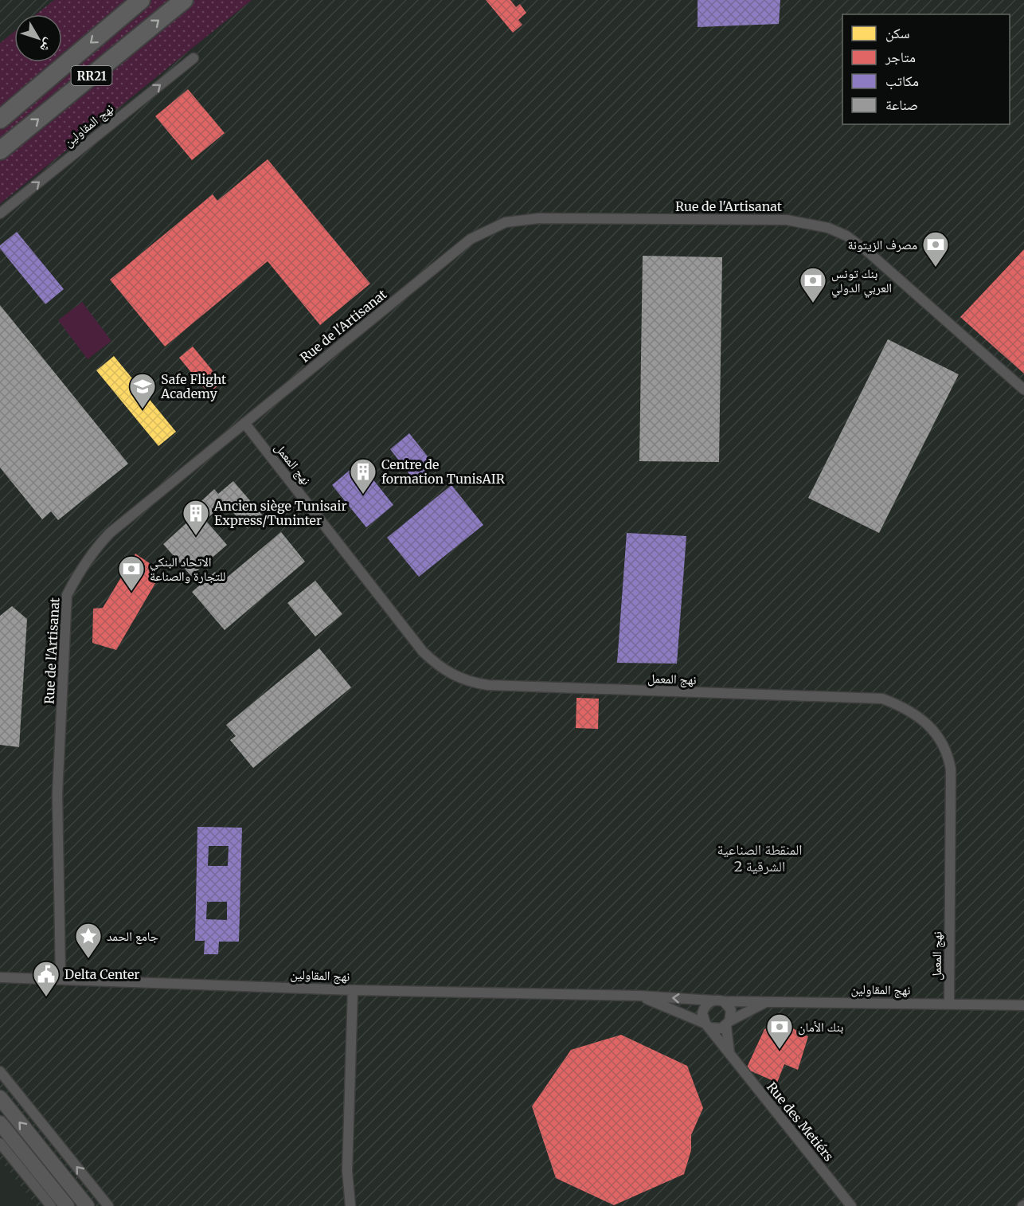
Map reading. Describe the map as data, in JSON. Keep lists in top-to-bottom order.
{
  "streets": {
    "highway": ["RR21"],
    "street": [
      "نهج المقاولين",
      "Rue de l'Artisanat",
      "نهج المعمل",
      "Rue des Metiérs"
    ]
  },
  "crossings": [
    ["نهج المقاولين", "Rue de l'Artisanat"],
    ["نهج المقاولين", "نهج المعمل"],
    ["نهج المقاولين", "Rue des Metiérs"],
    ["Rue de l'Artisanat", "نهج المعمل"]
  ],
  "districts": ["المنقطة الصناعية الشرقية 2"],
  "places": {
    "bank": [
      "مصرف الزيتونة",
      "بنك تونس العربي الدولي",
      "الاتحاد البنكي للتجارة والصناعة",
      "بنك الأمان"
    ],
    "school or university": ["Safe Flight Academy"],
    "building": ["Centre de formation TunisAIR", "Ancien siège Tunisair Express/Tuninter"],
    "place": ["جامع الحمد"],
    "public building": ["Delta Center"]
  },
  "legend": [
    "سكن",
    "متاجر",
    "مكاتب",
    "صناعة"
  ],
  "north": "bottom right"
}
